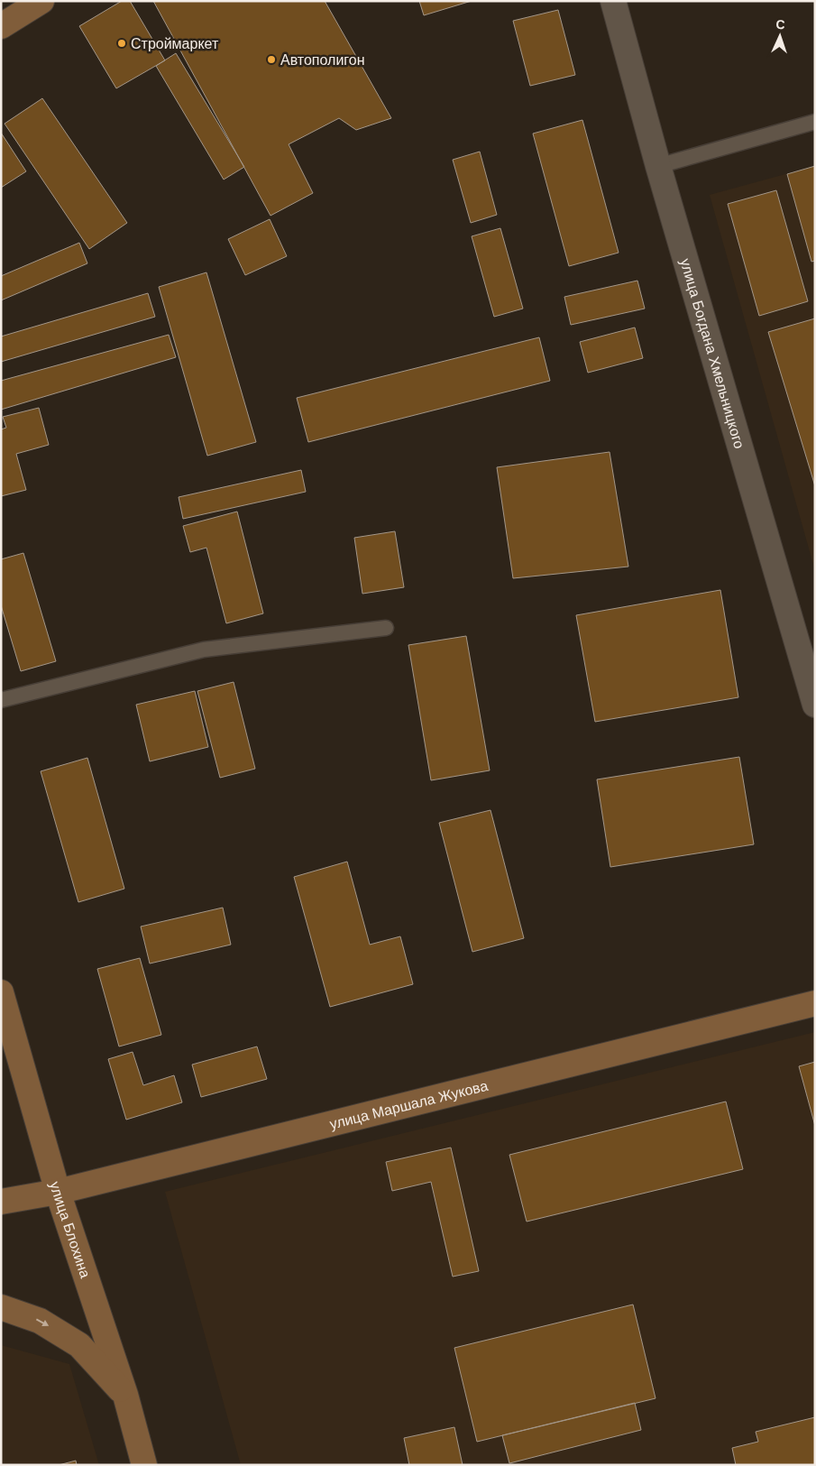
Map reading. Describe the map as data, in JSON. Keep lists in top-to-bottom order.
{
  "streets": {
    "main road": ["улица Маршала Жукова", "улица Блохина"],
    "street": ["улица Богдана Хмельницкого"]
  },
  "crossings": [
    ["улица Маршала Жукова", "улица Блохина"]
  ],
  "places": ["Строймаркет", "Автополигон"],
  "north": "top"
}
